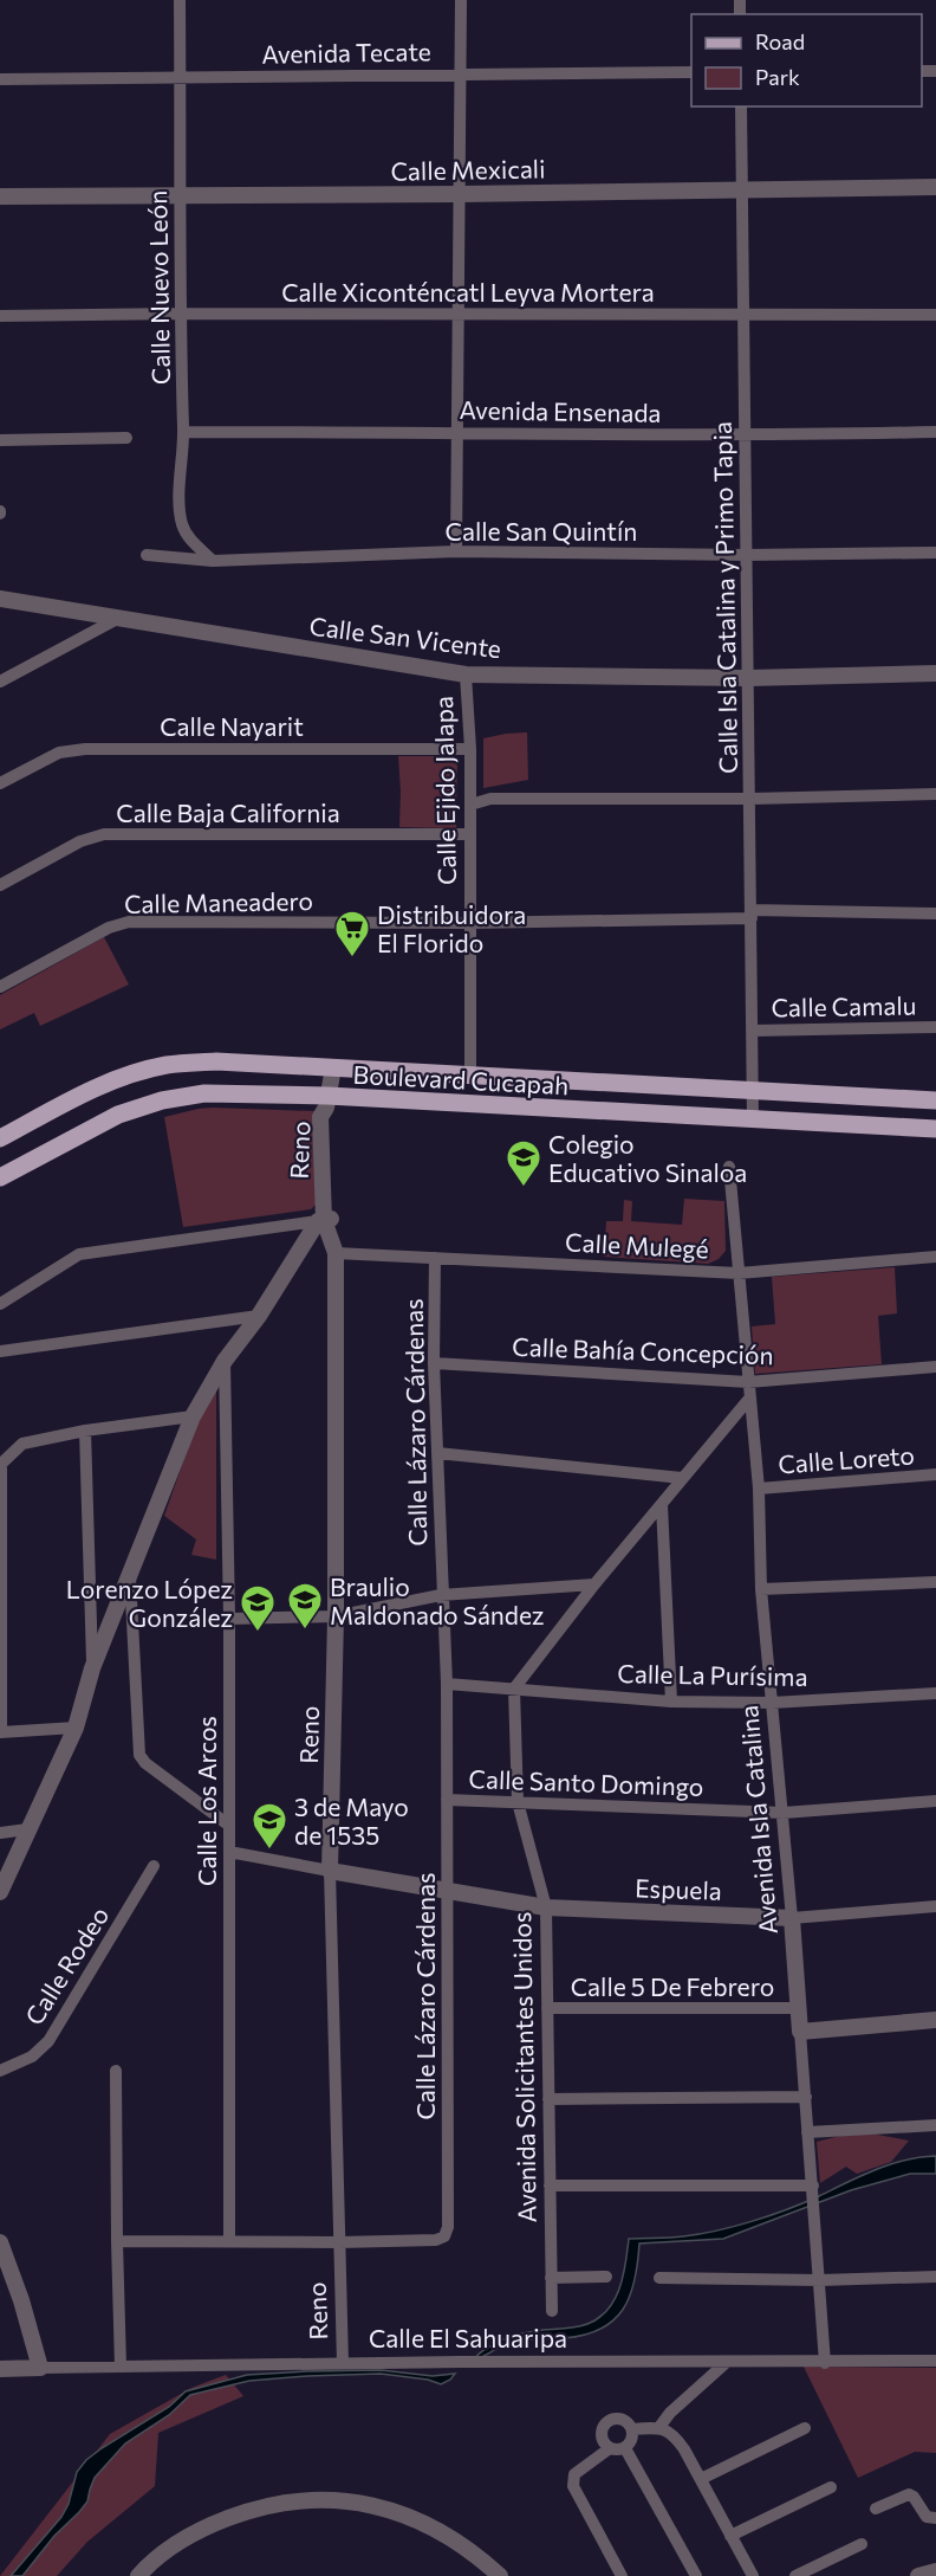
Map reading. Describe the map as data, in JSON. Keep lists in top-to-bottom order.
{
  "streets": {
    "main road": ["Boulevard Cucapah"],
    "street": [
      "Avenida Tecate",
      "Calle Mexicali",
      "Calle Nuevo León",
      "Calle Xiconténcatl Leyva Mortera",
      "Avenida Ensenada",
      "Calle San Quintín",
      "Calle Isla Catalina y Primo Tapia",
      "Calle San Vicente",
      "Calle Nayarit",
      "Calle Ejido Jalapa",
      "Calle Baja California",
      "Calle Maneadero",
      "Calle Camalu",
      "Reno",
      "Calle Mulegé",
      "Calle Bahía Concepción",
      "Calle Lázaro Cárdenas",
      "Calle Loreto",
      "Calle La Purísima",
      "Calle Santo Domingo",
      "Calle Los Arcos",
      "Avenida Isla Catalina",
      "Espuela",
      "Calle Rodeo",
      "Calle 5 De Febrero",
      "Avenida Solicitantes Unidos",
      "Calle El Sahuaripa"
    ]
  },
  "crossings": [
    ["Avenida Tecate", "Calle Nuevo León"],
    ["Calle Mexicali", "Calle Nuevo León"],
    ["Calle Mexicali", "Calle Isla Catalina y Primo Tapia"],
    ["Calle Nuevo León", "Calle Xiconténcatl Leyva Mortera"],
    ["Calle Nuevo León", "Avenida Ensenada"],
    ["Calle Nuevo León", "Calle San Quintín"],
    ["Calle Xiconténcatl Leyva Mortera", "Calle Isla Catalina y Primo Tapia"],
    ["Avenida Ensenada", "Calle Isla Catalina y Primo Tapia"],
    ["Calle San Quintín", "Calle Isla Catalina y Primo Tapia"],
    ["Calle Isla Catalina y Primo Tapia", "Calle San Vicente"],
    ["Calle Isla Catalina y Primo Tapia", "Calle Maneadero"],
    ["Calle Isla Catalina y Primo Tapia", "Calle Camalu"],
    ["Calle Isla Catalina y Primo Tapia", "Boulevard Cucapah"],
    ["Calle San Vicente", "Calle Ejido Jalapa"],
    ["Calle Nayarit", "Calle Ejido Jalapa"],
    ["Calle Ejido Jalapa", "Calle Baja California"],
    ["Calle Ejido Jalapa", "Calle Maneadero"],
    ["Calle Ejido Jalapa", "Boulevard Cucapah"],
    ["Boulevard Cucapah", "Reno"],
    ["Reno", "Calle Mulegé"],
    ["Reno", "Calle Lázaro Cárdenas"],
    ["Reno", "Espuela"],
    ["Reno", "Calle El Sahuaripa"],
    ["Calle Mulegé", "Calle Lázaro Cárdenas"],
    ["Calle Mulegé", "Avenida Isla Catalina"],
    ["Calle Bahía Concepción", "Calle Lázaro Cárdenas"],
    ["Calle Bahía Concepción", "Avenida Isla Catalina"],
    ["Calle Lázaro Cárdenas", "Calle La Purísima"],
    ["Calle Lázaro Cárdenas", "Calle Santo Domingo"],
    ["Calle Lázaro Cárdenas", "Calle Los Arcos"],
    ["Calle Lázaro Cárdenas", "Espuela"],
    ["Calle Loreto", "Avenida Isla Catalina"],
    ["Calle La Purísima", "Avenida Isla Catalina"],
    ["Calle La Purísima", "Avenida Solicitantes Unidos"],
    ["Calle Santo Domingo", "Avenida Isla Catalina"],
    ["Calle Santo Domingo", "Avenida Solicitantes Unidos"],
    ["Avenida Isla Catalina", "Espuela"],
    ["Avenida Isla Catalina", "Calle 5 De Febrero"],
    ["Avenida Isla Catalina", "Calle El Sahuaripa"],
    ["Espuela", "Avenida Solicitantes Unidos"],
    ["Calle 5 De Febrero", "Avenida Solicitantes Unidos"]
  ],
  "places": {
    "supermarket": ["Distribuidora El Florido"],
    "school or university": [
      "Colegio Educativo Sinaloa",
      "Braulio Maldonado Sández",
      "Lorenzo López González",
      "3 de Mayo de 1535"
    ]
  },
  "legend": ["Road", "Park"]
}
